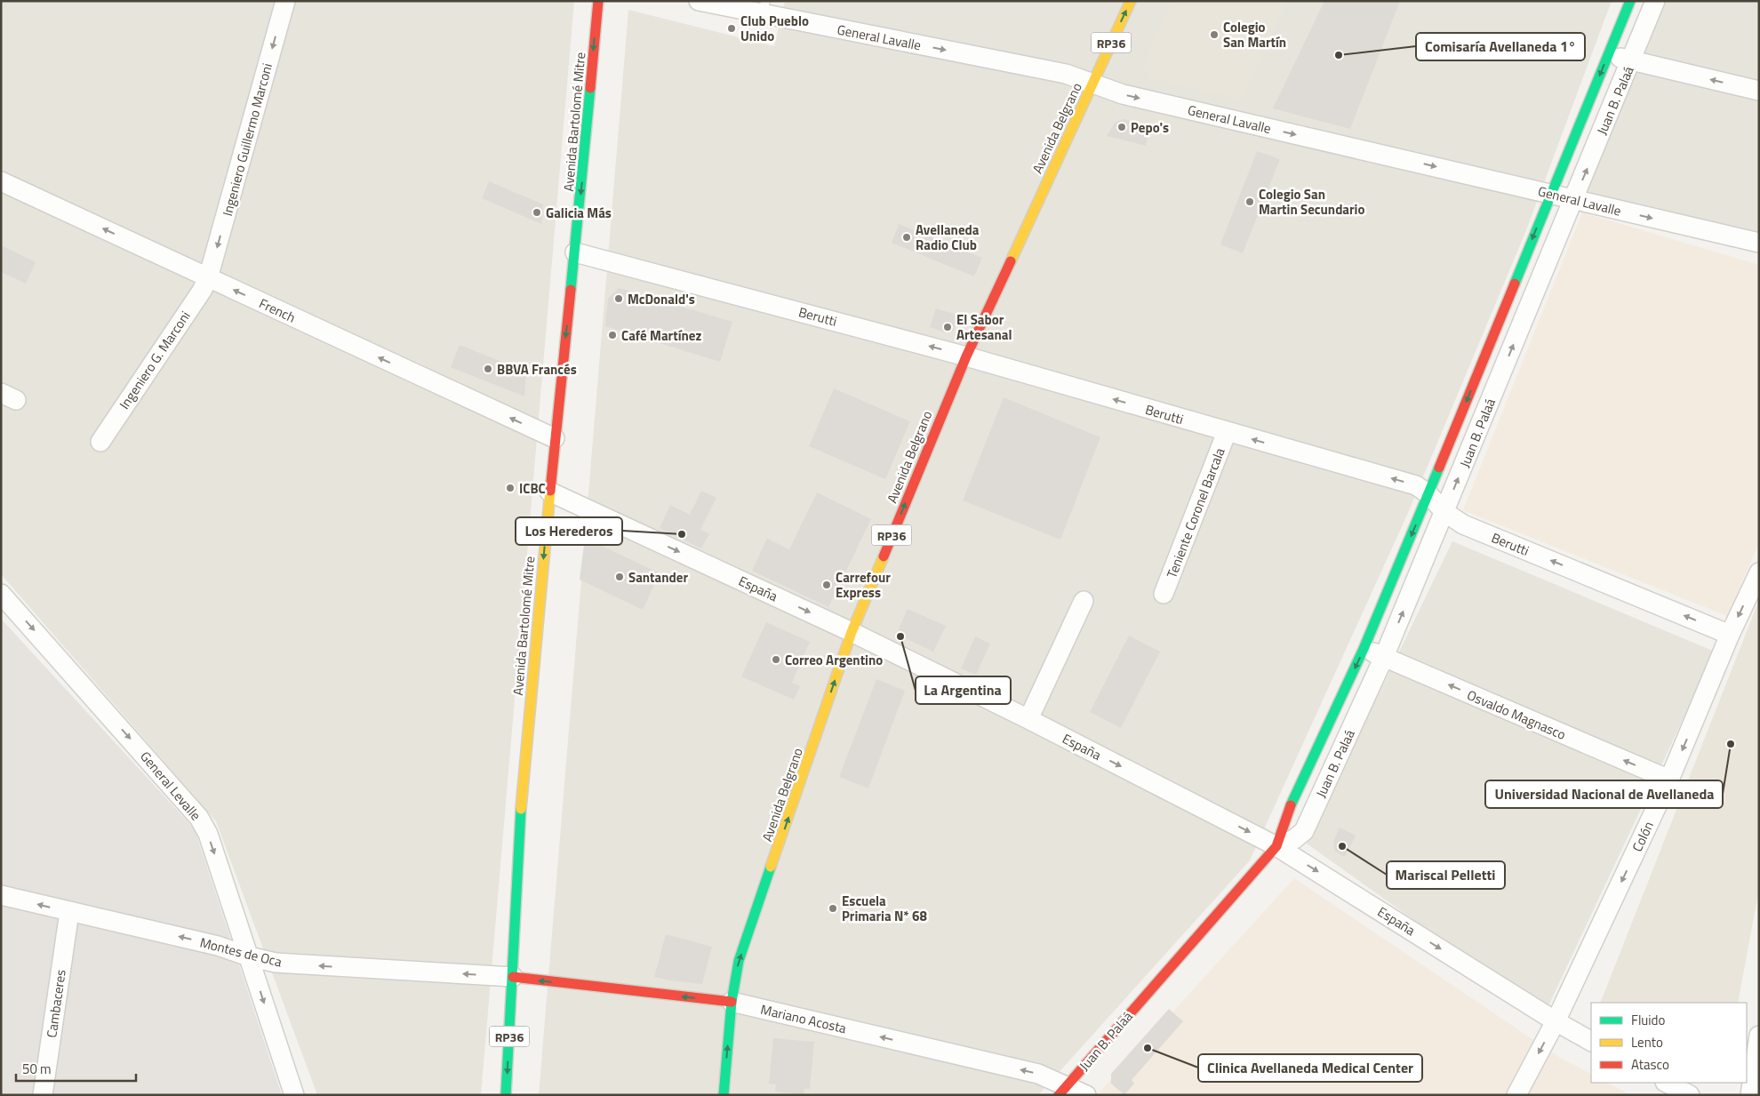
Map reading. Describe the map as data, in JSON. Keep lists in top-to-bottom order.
{
  "streets": {
    "main road": [
      "RP36",
      "Juan B. Palaá",
      "Avenida Bartolomé Mitre",
      "Avenida Belgrano",
      "Mariano Acosta"
    ],
    "street": [
      "General Lavalle",
      "Ingeniero Guillermo Marconi",
      "French",
      "Berutti",
      "Ingeniero G. Marconi",
      "Teniente Coronel Barcala",
      "España",
      "Osvaldo Magnasco",
      "General Levalle",
      "Colón",
      "Montes de Oca",
      "Cambaceres"
    ]
  },
  "crossings": [
    ["General Lavalle", "Juan B. Palaá"],
    ["General Lavalle", "Avenida Belgrano"],
    ["Juan B. Palaá", "Berutti"],
    ["Juan B. Palaá", "España"],
    ["Juan B. Palaá", "Osvaldo Magnasco"],
    ["Juan B. Palaá", "Mariano Acosta"],
    ["Avenida Bartolomé Mitre", "French"],
    ["Avenida Bartolomé Mitre", "Berutti"],
    ["Avenida Bartolomé Mitre", "España"],
    ["Avenida Bartolomé Mitre", "Montes de Oca"],
    ["Avenida Bartolomé Mitre", "Mariano Acosta"],
    ["Avenida Belgrano", "Berutti"],
    ["Avenida Belgrano", "España"],
    ["Avenida Belgrano", "Mariano Acosta"],
    ["Ingeniero Guillermo Marconi", "French"],
    ["Ingeniero Guillermo Marconi", "Ingeniero G. Marconi"],
    ["French", "Ingeniero G. Marconi"],
    ["Berutti", "Teniente Coronel Barcala"],
    ["Berutti", "Colón"],
    ["España", "Colón"],
    ["Osvaldo Magnasco", "Colón"],
    ["General Levalle", "Montes de Oca"],
    ["Montes de Oca", "Cambaceres"],
    ["Montes de Oca", "Mariano Acosta"]
  ],
  "one_way": [
    "General Lavalle",
    "Avenida Bartolomé Mitre",
    "Avenida Belgrano",
    "Ingeniero Guillermo Marconi",
    "French",
    "Berutti",
    "España",
    "Osvaldo Magnasco",
    "General Levalle",
    "Colón",
    "Montes de Oca",
    "Mariano Acosta"
  ],
  "places": [
    "Club Pueblo Unido",
    "Colegio San Martín",
    "Comisaría Avellaneda 1°",
    "Pepo's",
    "Colegio San Martin Secundario",
    "Galicia Más",
    "Avellaneda Radio Club",
    "McDonald's",
    "El Sabor Artesanal",
    "Café Martínez",
    "BBVA Francés",
    "ICBC",
    "Los Herederos",
    "Santander",
    "Carrefour Express",
    "La Argentina",
    "Correo Argentino",
    "Universidad Nacional de Avellaneda",
    "Mariscal Pelletti",
    "Escuela Primaria N* 68",
    "Clinica Avellaneda Medical Center"
  ],
  "legend": ["Fluido", "Lento", "Atasco"],
  "scale_bar": "50 m"
}
